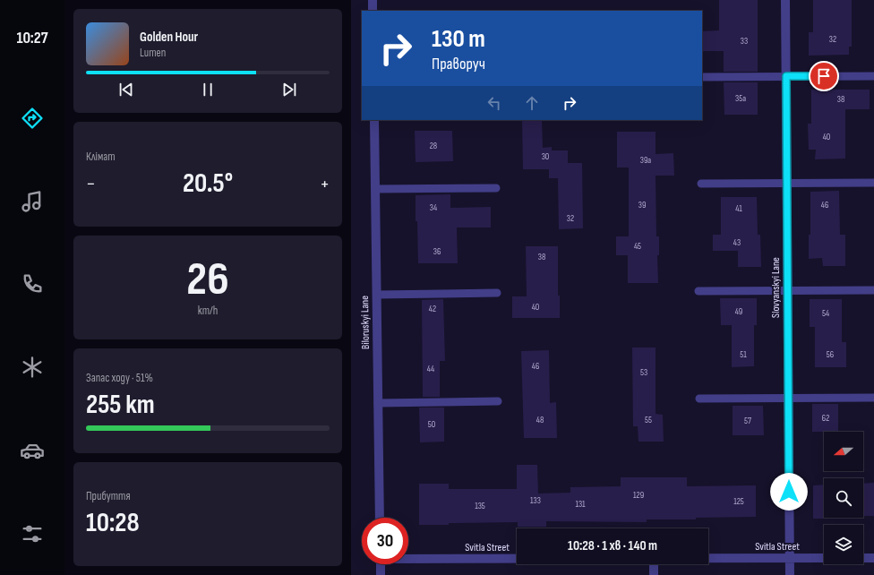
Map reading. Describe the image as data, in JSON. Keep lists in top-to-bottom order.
{
  "streets": {
    "street": ["Slovyanskyi Lane", "Biloruskyi Lane", "Svitla Street"]
  },
  "crossings": [
    ["Slovyanskyi Lane", "Svitla Street"]
  ],
  "house_numbers": [
    "32",
    "33",
    "35а",
    "38",
    "40",
    "28",
    "30",
    "39а",
    "39",
    "46",
    "34",
    "41",
    "32",
    "43",
    "45",
    "36",
    "38",
    "40",
    "42",
    "49",
    "54",
    "51",
    "56",
    "46",
    "44",
    "53",
    "62",
    "48",
    "55",
    "57",
    "50",
    "129",
    "133",
    "125",
    "131",
    "135"
  ],
  "north": "left",
  "page": {
    "tabs": "10:27",
    "turn": ["130 m", "Праворуч"],
    "song": ["Golden Hour", "Lumen"],
    "tile": [
      "Клімат",
      ["26", "km/h"],
      ["Запас ходу · 51%", "255 km"],
      ["Прибуття", "10:28"]
    ],
    "heat": ["−", "20.5°", "+"],
    "limit": "30",
    "trip": "10:28 · 1 хв · 140 m"
  }
}
